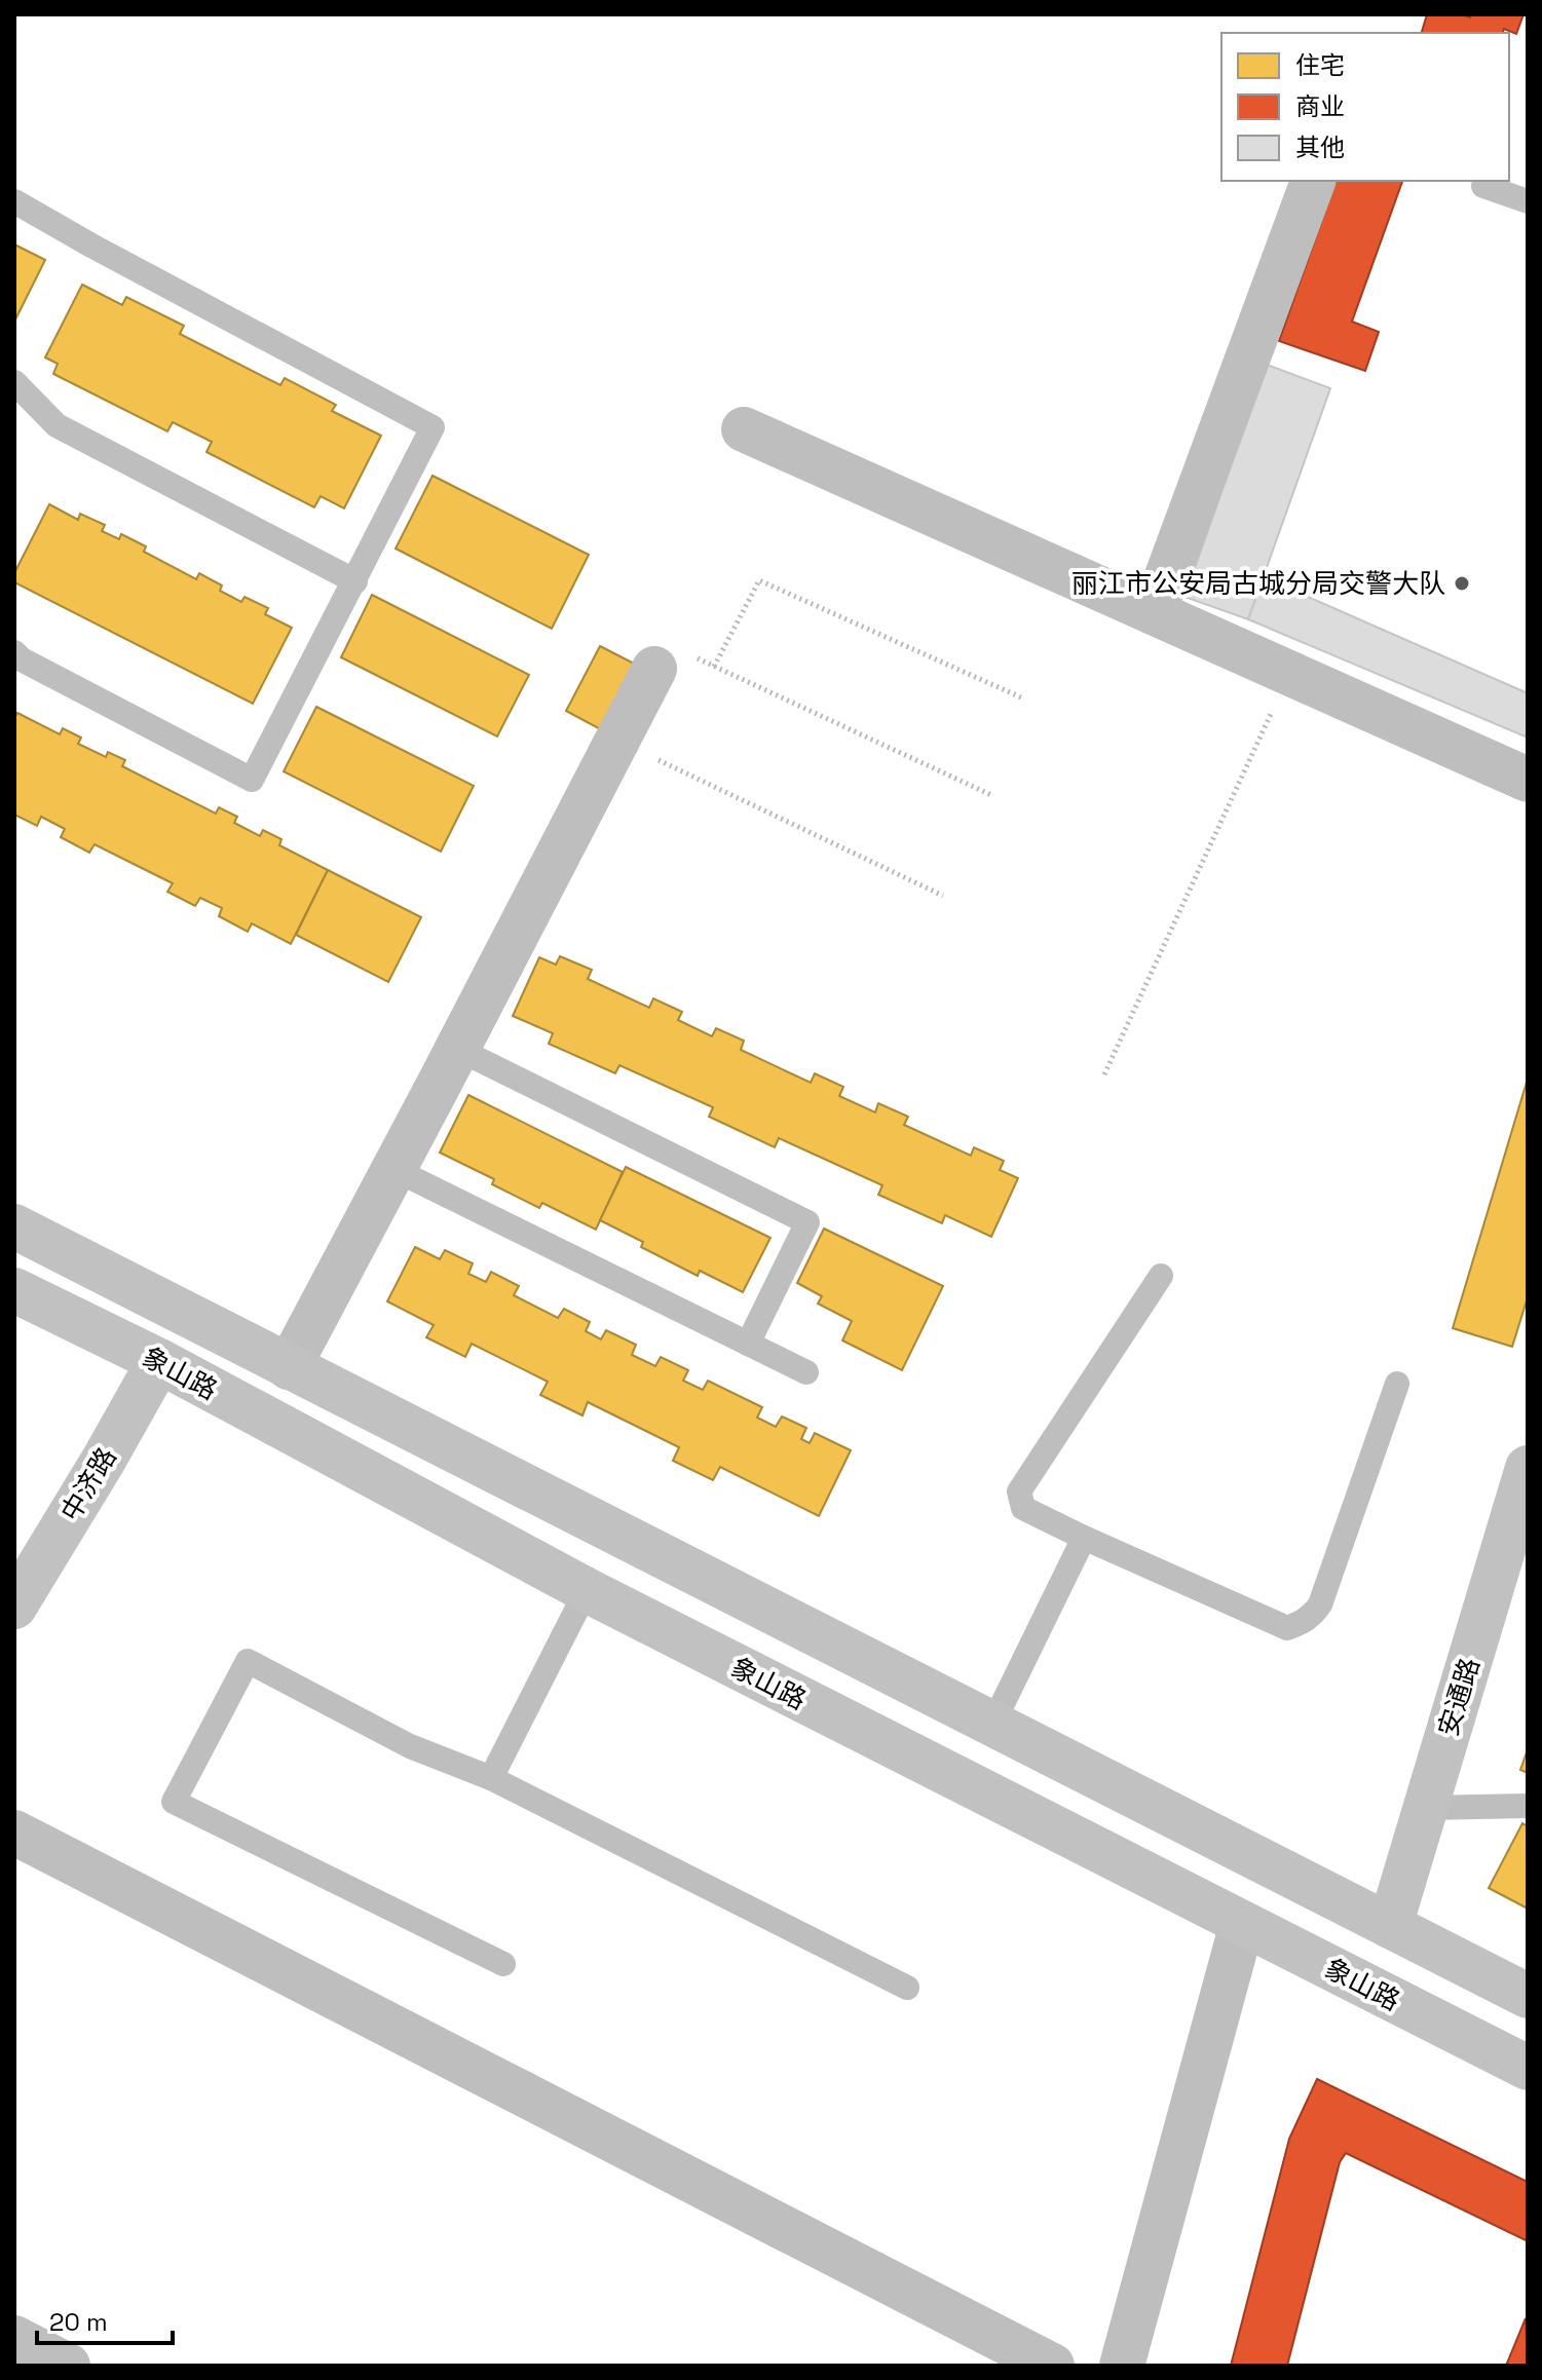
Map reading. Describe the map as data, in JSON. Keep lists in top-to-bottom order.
{
  "streets": {
    "street": ["象山路", "中济路", "安通路"]
  },
  "crossings": [
    ["象山路", "中济路"],
    ["象山路", "安通路"]
  ],
  "places": ["丽江市公安局古城分局交警大队"],
  "legend": ["住宅", "商业", "其他"],
  "scale_bar": "20 m"
}
